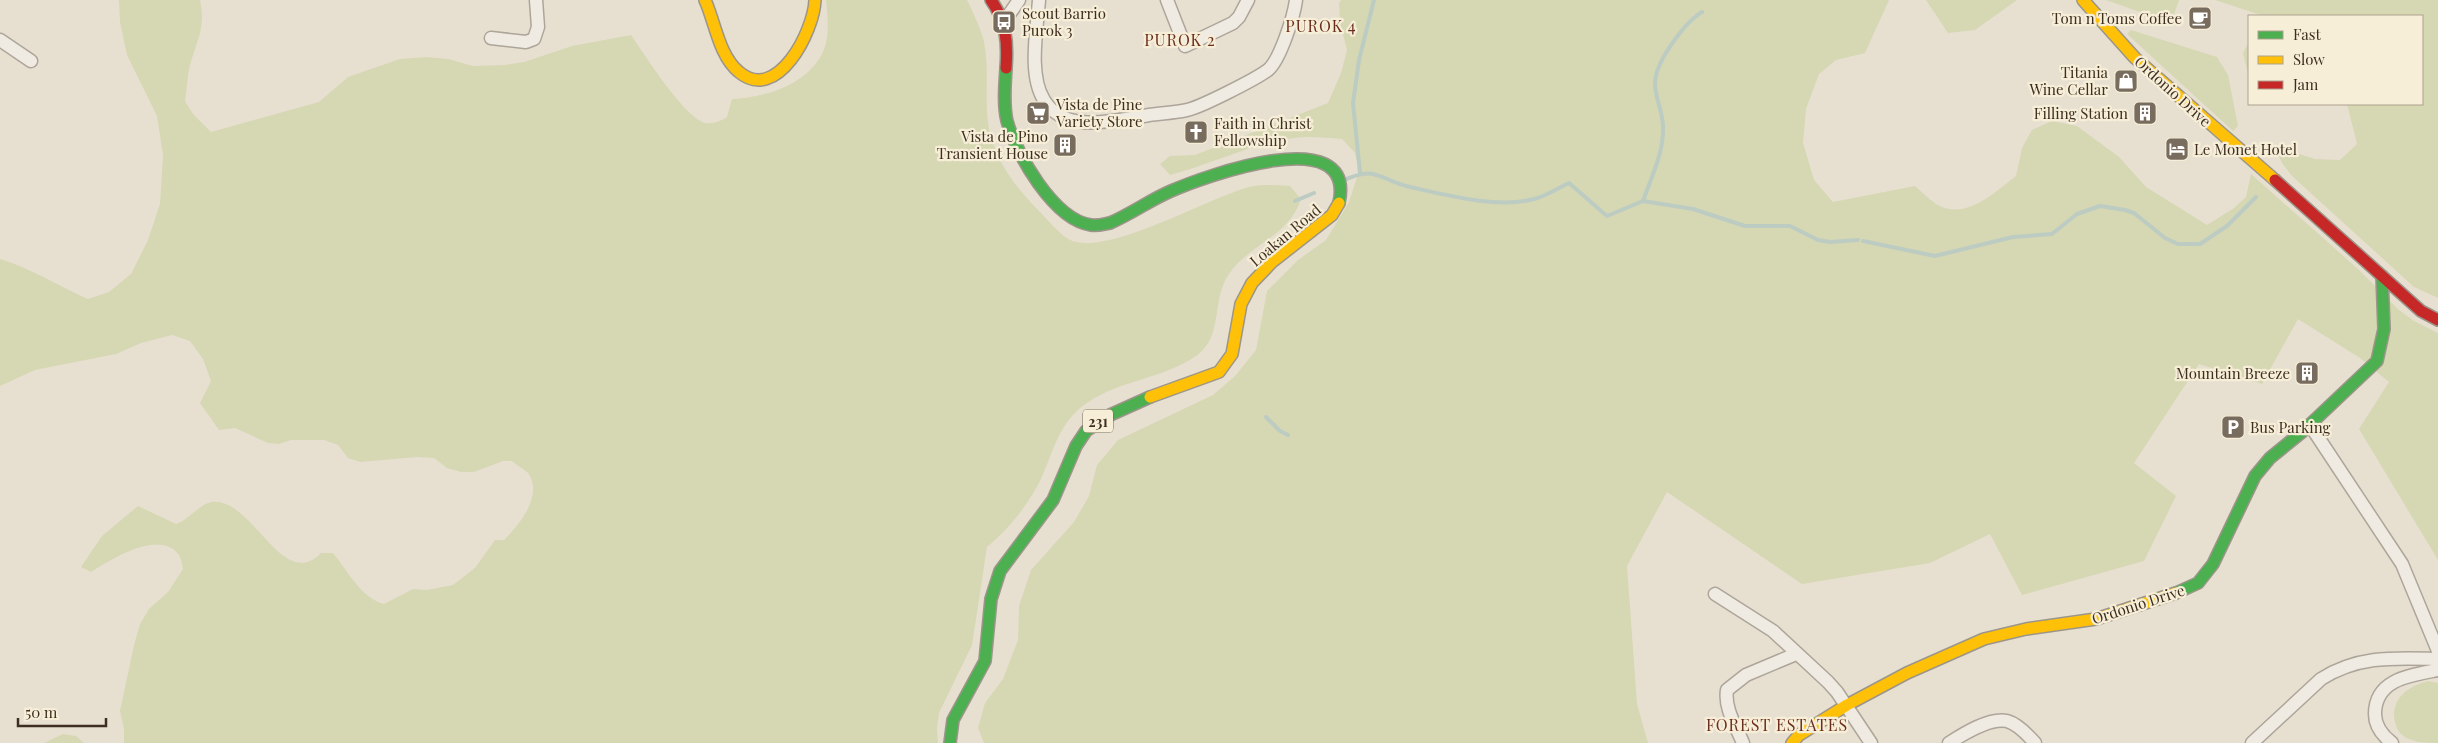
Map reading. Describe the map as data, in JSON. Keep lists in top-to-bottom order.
{
  "streets": {
    "street": ["Ordonio Drive", "Loakan Road", "231"]
  },
  "districts": ["PUROK 4", "PUROK 2", "FOREST ESTATES"],
  "places": {
    "cafe": ["Tom n Toms Coffee"],
    "bus stop": ["Scout Barrio Purok 3"],
    "shop": ["Titania Wine Cellar"],
    "supermarket": ["Vista de Pine Variety Store"],
    "building": ["Filling Station", "Vista de Pino Transient House", "Mountain Breeze"],
    "church": ["Faith in Christ Fellowship"],
    "hotel": ["Le Monet Hotel"],
    "parking": ["Bus Parking"]
  },
  "legend": ["Fast", "Slow", "Jam"],
  "scale_bar": "50 m"
}
